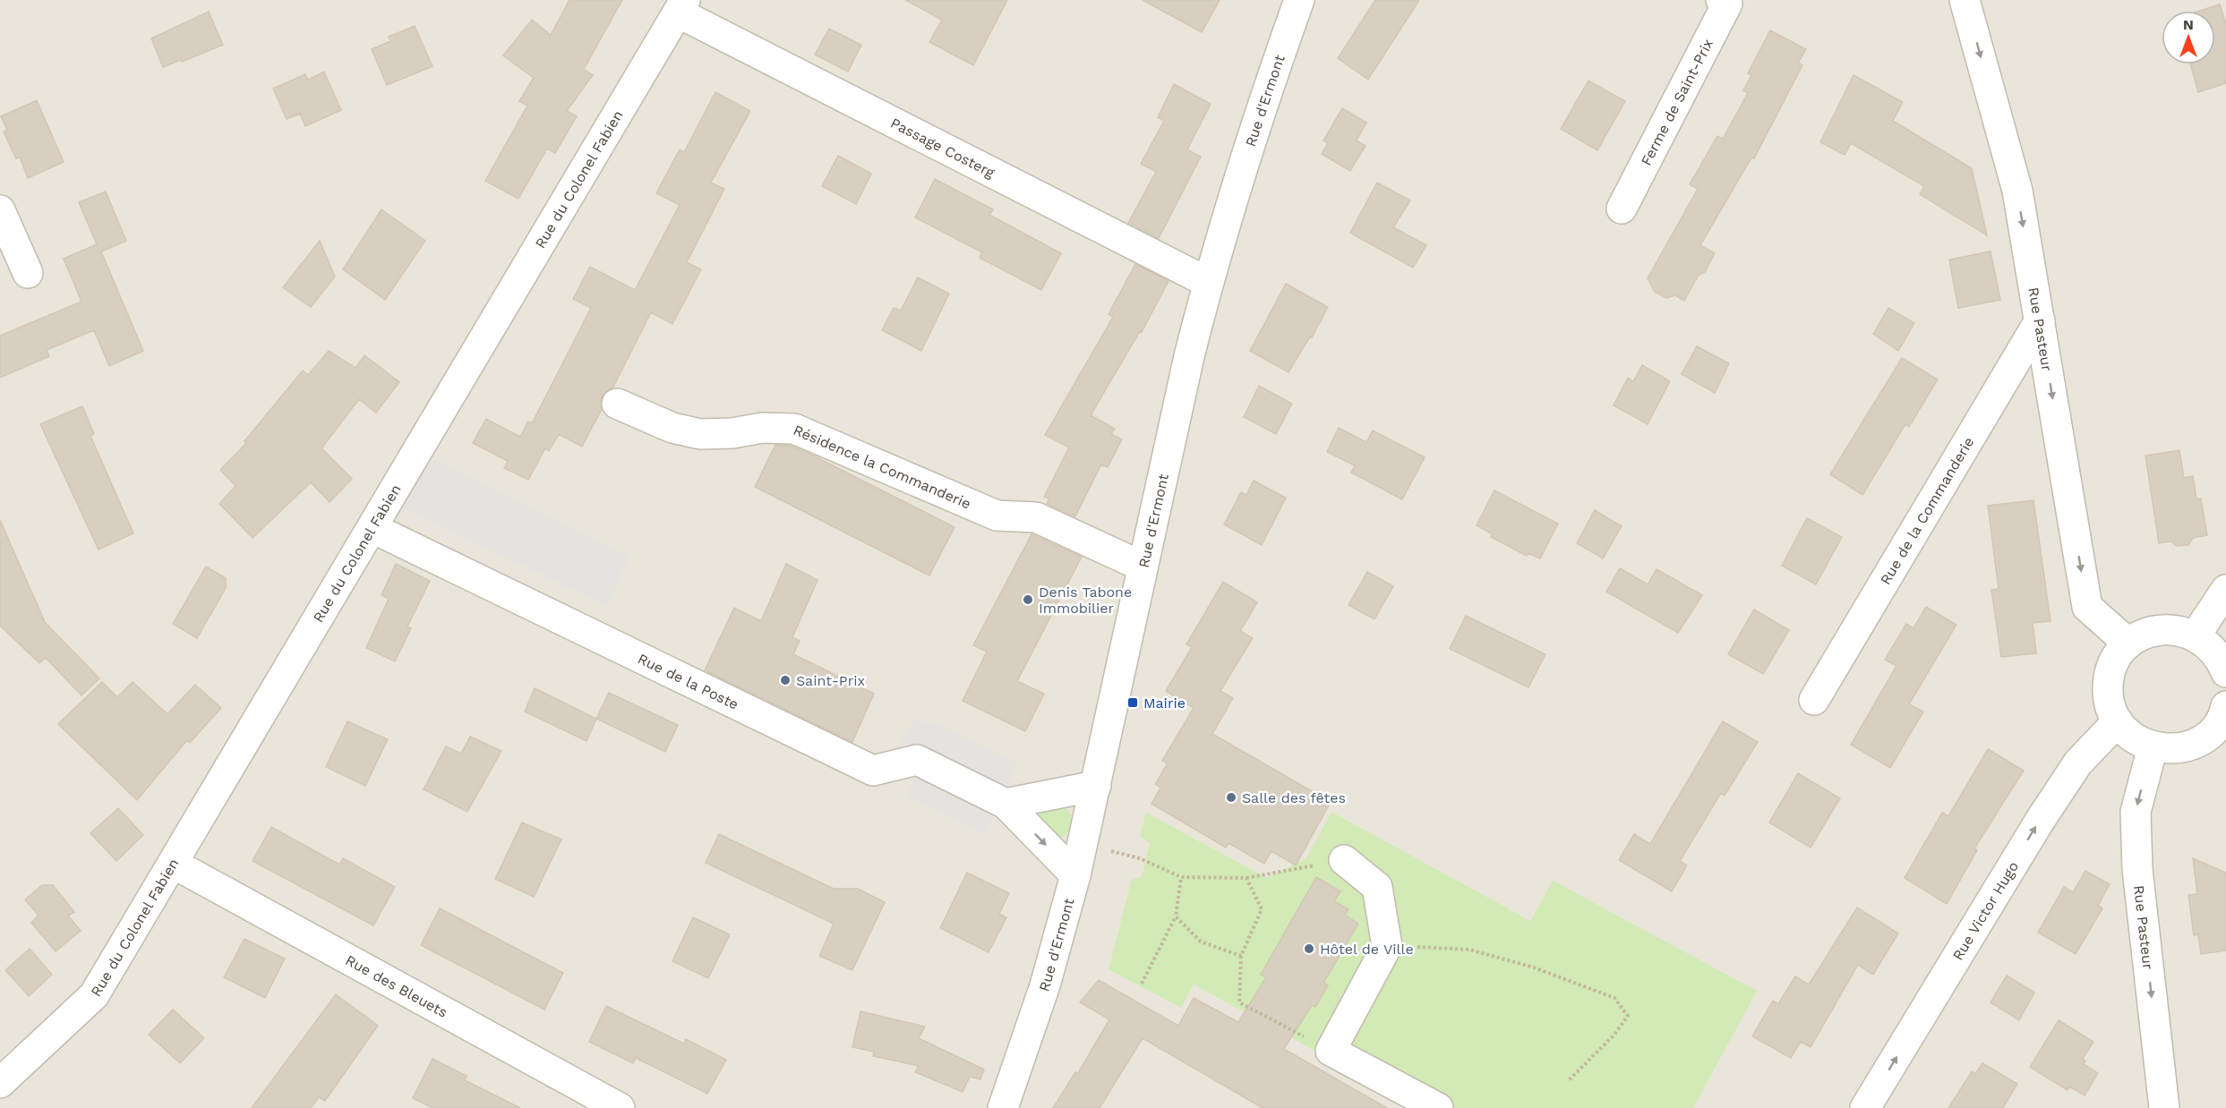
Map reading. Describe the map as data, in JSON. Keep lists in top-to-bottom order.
{
  "streets": {
    "street": [
      "Rue d'Ermont",
      "Ferme de Saint-Prix",
      "Passage Costerg",
      "Rue du Colonel Fabien",
      "Rue Pasteur",
      "Résidence la Commanderie",
      "Rue de la Commanderie",
      "Rue de la Poste",
      "Rue Victor Hugo",
      "Rue des Bleuets"
    ]
  },
  "crossings": [
    ["Rue d'Ermont", "Passage Costerg"],
    ["Rue d'Ermont", "Résidence la Commanderie"],
    ["Rue d'Ermont", "Rue de la Poste"],
    ["Passage Costerg", "Rue du Colonel Fabien"],
    ["Rue du Colonel Fabien", "Rue de la Poste"],
    ["Rue du Colonel Fabien", "Rue des Bleuets"],
    ["Rue Pasteur", "Rue de la Commanderie"]
  ],
  "one_way": ["Rue Pasteur", "Rue Victor Hugo"],
  "places": {
    "other": [
      "Denis Tabone Immobilier",
      "Saint-Prix",
      "Salle des fêtes",
      "Hôtel de Ville"
    ],
    "transit": ["Mairie"]
  },
  "north": "top"
}
